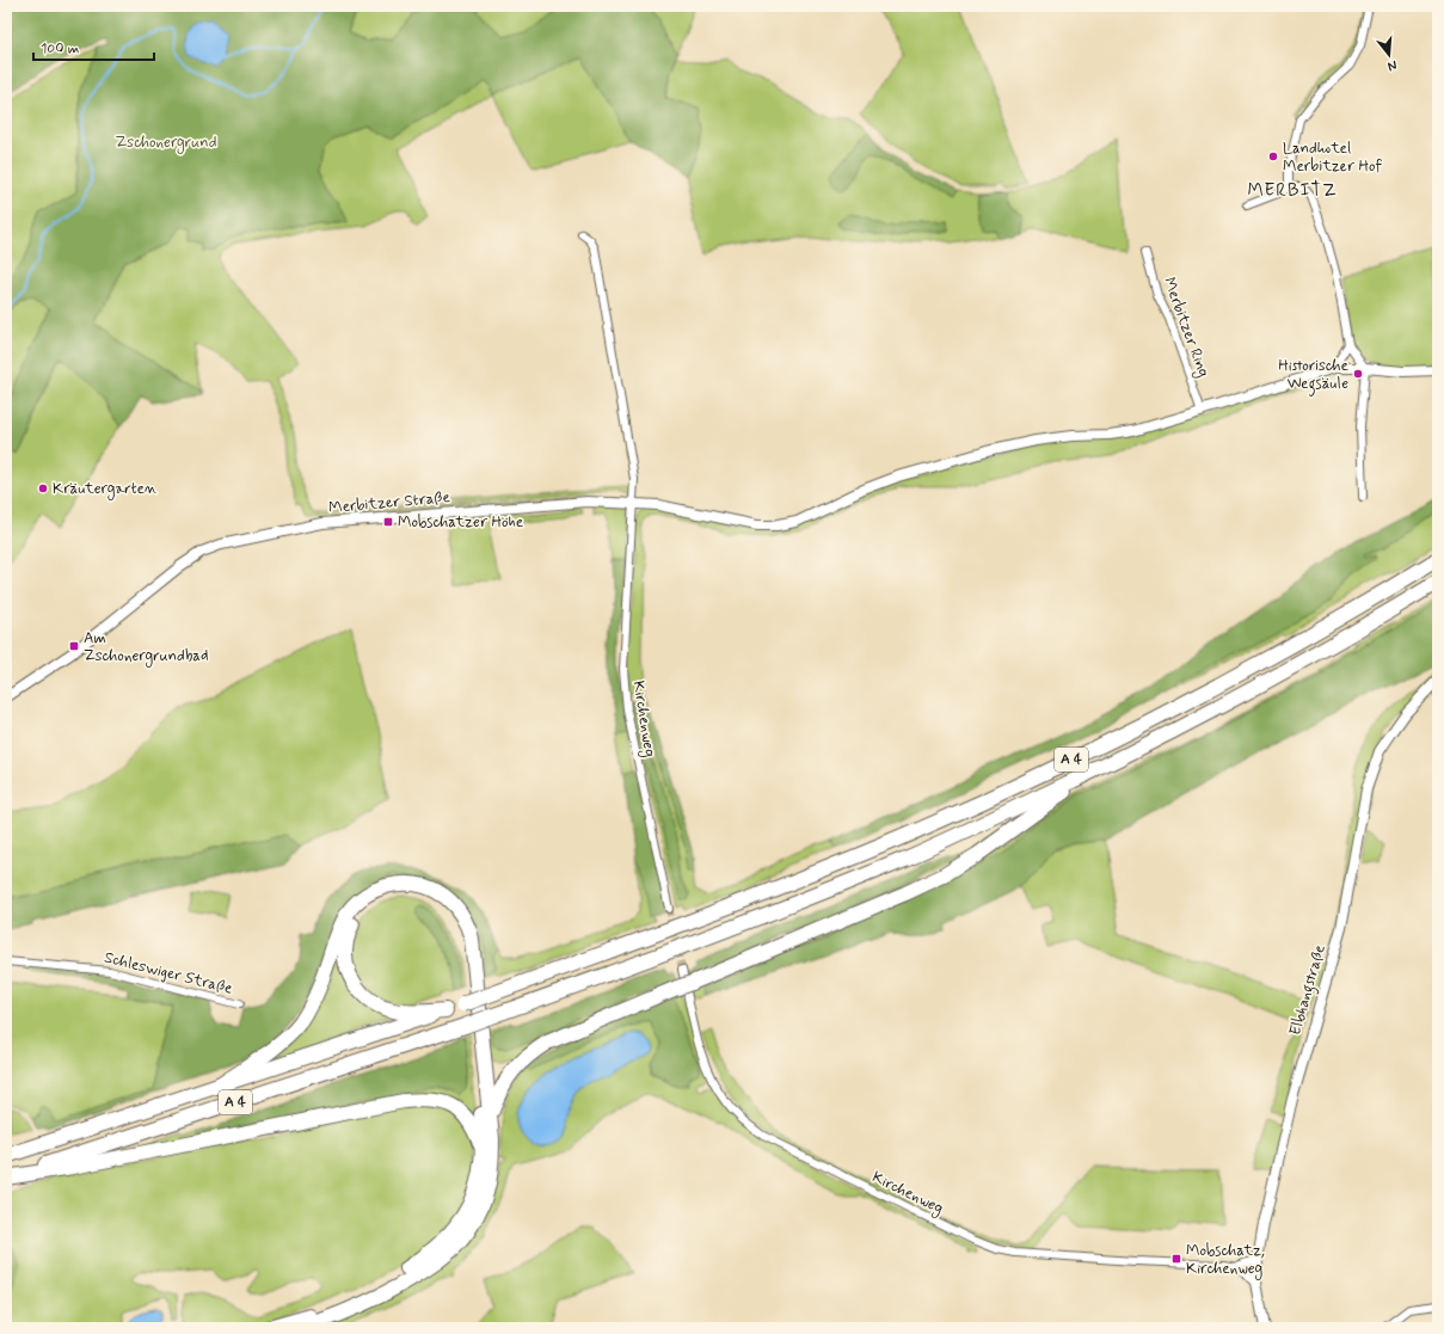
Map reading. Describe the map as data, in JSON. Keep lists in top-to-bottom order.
{
  "streets": {
    "highway": ["A 4"],
    "street": [
      "Merbitzer Ring",
      "Merbitzer Straße",
      "Kirchenweg",
      "Schleswiger Straße",
      "Elbhangstraße"
    ]
  },
  "crossings": [
    ["Merbitzer Ring", "Merbitzer Straße"],
    ["Merbitzer Straße", "Kirchenweg"],
    ["Kirchenweg", "Elbhangstraße"]
  ],
  "districts": ["MERBITZ"],
  "parks": ["Zschonergrund"],
  "places": {
    "other": ["Landhotel Merbitzer Hof", "Historische Wegsäule", "Kräutergarten"],
    "transit": ["Mobschatzer Höhe", "Am Zschonergrundbad", "Mobschatz, Kirchenweg"]
  },
  "scale_bar": "100 m",
  "north": "bottom"
}
